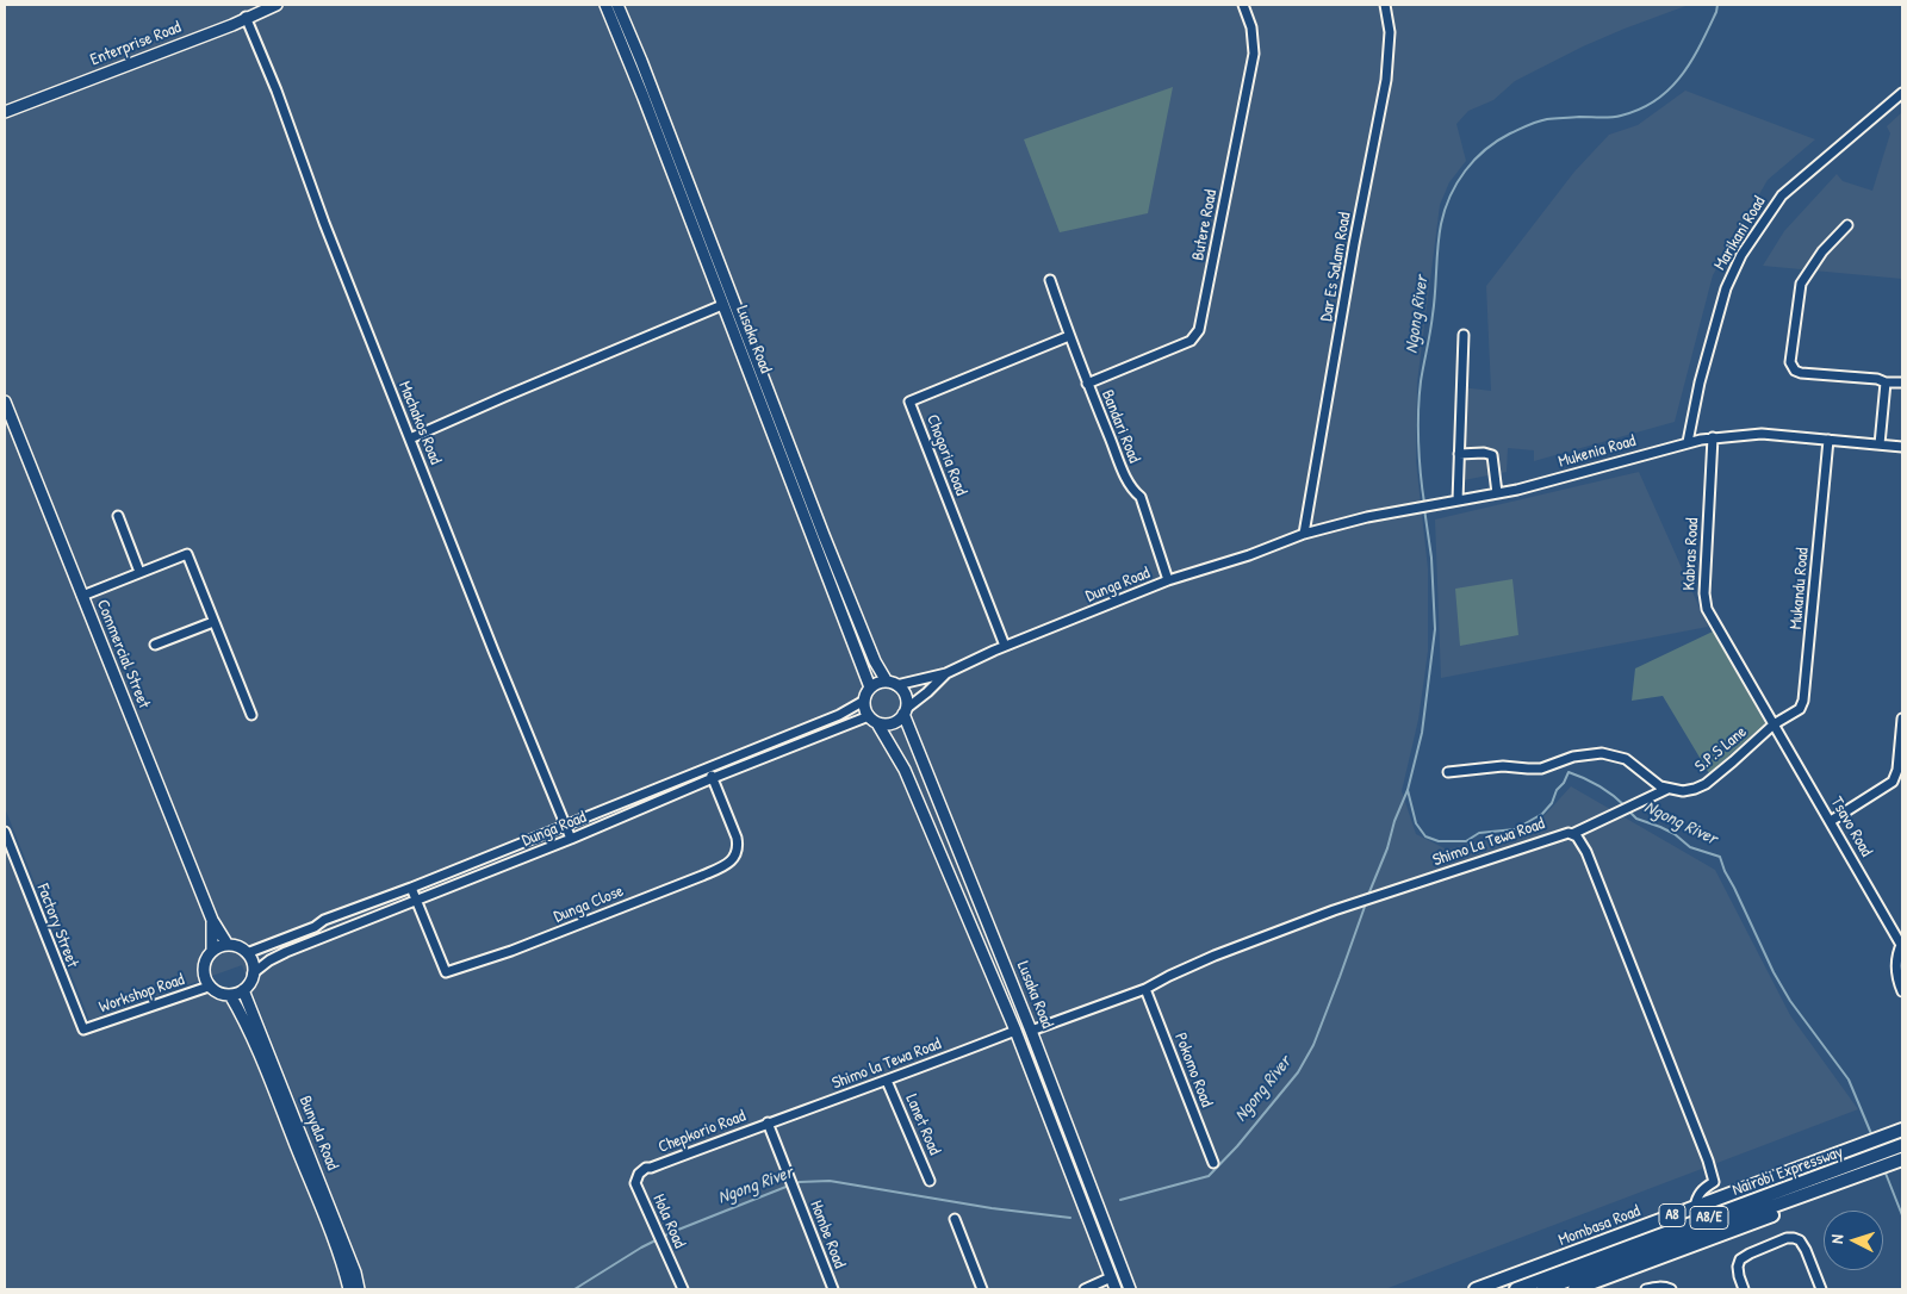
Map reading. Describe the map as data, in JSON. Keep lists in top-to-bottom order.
{
  "streets": {
    "highway": [
      "Nairobi Expressway",
      "A8",
      "A8/E",
      "Mombasa Road"
    ],
    "main road": [
      "Enterprise Road",
      "Lusaka Road",
      "Commercial Street",
      "Bunyala Road"
    ],
    "street": [
      "Butere Road",
      "Marikani Road",
      "Dar Es Salam Road",
      "Machakos Road",
      "Bandari Road",
      "Mukenia Road",
      "Chogoria Road",
      "Kabras Road",
      "Dunga Road",
      "Mukandu Road",
      "S.P.S Lane",
      "Tsavo Road",
      "Shimo La Tewa Road",
      "Dunga Close",
      "Factory Street",
      "Workshop Road",
      "Shimo la Tewa Road",
      "Pokomo Road",
      "Lanet Road",
      "Chepkorio Road",
      "Hola Road",
      "Hombe Road"
    ]
  },
  "crossings": [
    ["Enterprise Road", "Machakos Road"],
    ["Butere Road", "Bandari Road"],
    ["Marikani Road", "Mukenia Road"],
    ["Dar Es Salam Road", "Mukenia Road"],
    ["Dar Es Salam Road", "Dunga Road"],
    ["Lusaka Road", "Dunga Road"],
    ["Lusaka Road", "Shimo La Tewa Road"],
    ["Lusaka Road", "Shimo la Tewa Road"],
    ["Machakos Road", "Dunga Road"],
    ["Bandari Road", "Chogoria Road"],
    ["Bandari Road", "Dunga Road"],
    ["Mukenia Road", "Kabras Road"],
    ["Mukenia Road", "Dunga Road"],
    ["Mukenia Road", "Mukandu Road"],
    ["Chogoria Road", "Dunga Road"],
    ["Kabras Road", "Mukandu Road"],
    ["Kabras Road", "S.P.S Lane"],
    ["Kabras Road", "Tsavo Road"],
    ["Dunga Road", "Commercial Street"],
    ["Dunga Road", "Dunga Close"],
    ["Dunga Road", "Workshop Road"],
    ["Dunga Road", "Bunyala Road"],
    ["Mukandu Road", "S.P.S Lane"],
    ["Mukandu Road", "Tsavo Road"],
    ["Commercial Street", "Workshop Road"],
    ["Commercial Street", "Bunyala Road"],
    ["S.P.S Lane", "Tsavo Road"],
    ["S.P.S Lane", "Shimo La Tewa Road"],
    ["Shimo La Tewa Road", "Pokomo Road"],
    ["Factory Street", "Workshop Road"],
    ["Workshop Road", "Bunyala Road"],
    ["Shimo la Tewa Road", "Lanet Road"],
    ["Shimo la Tewa Road", "Chepkorio Road"],
    ["Shimo la Tewa Road", "Hombe Road"],
    ["Chepkorio Road", "Hola Road"],
    ["Chepkorio Road", "Hombe Road"]
  ],
  "water": ["Ngong River"],
  "north": "left"
}
